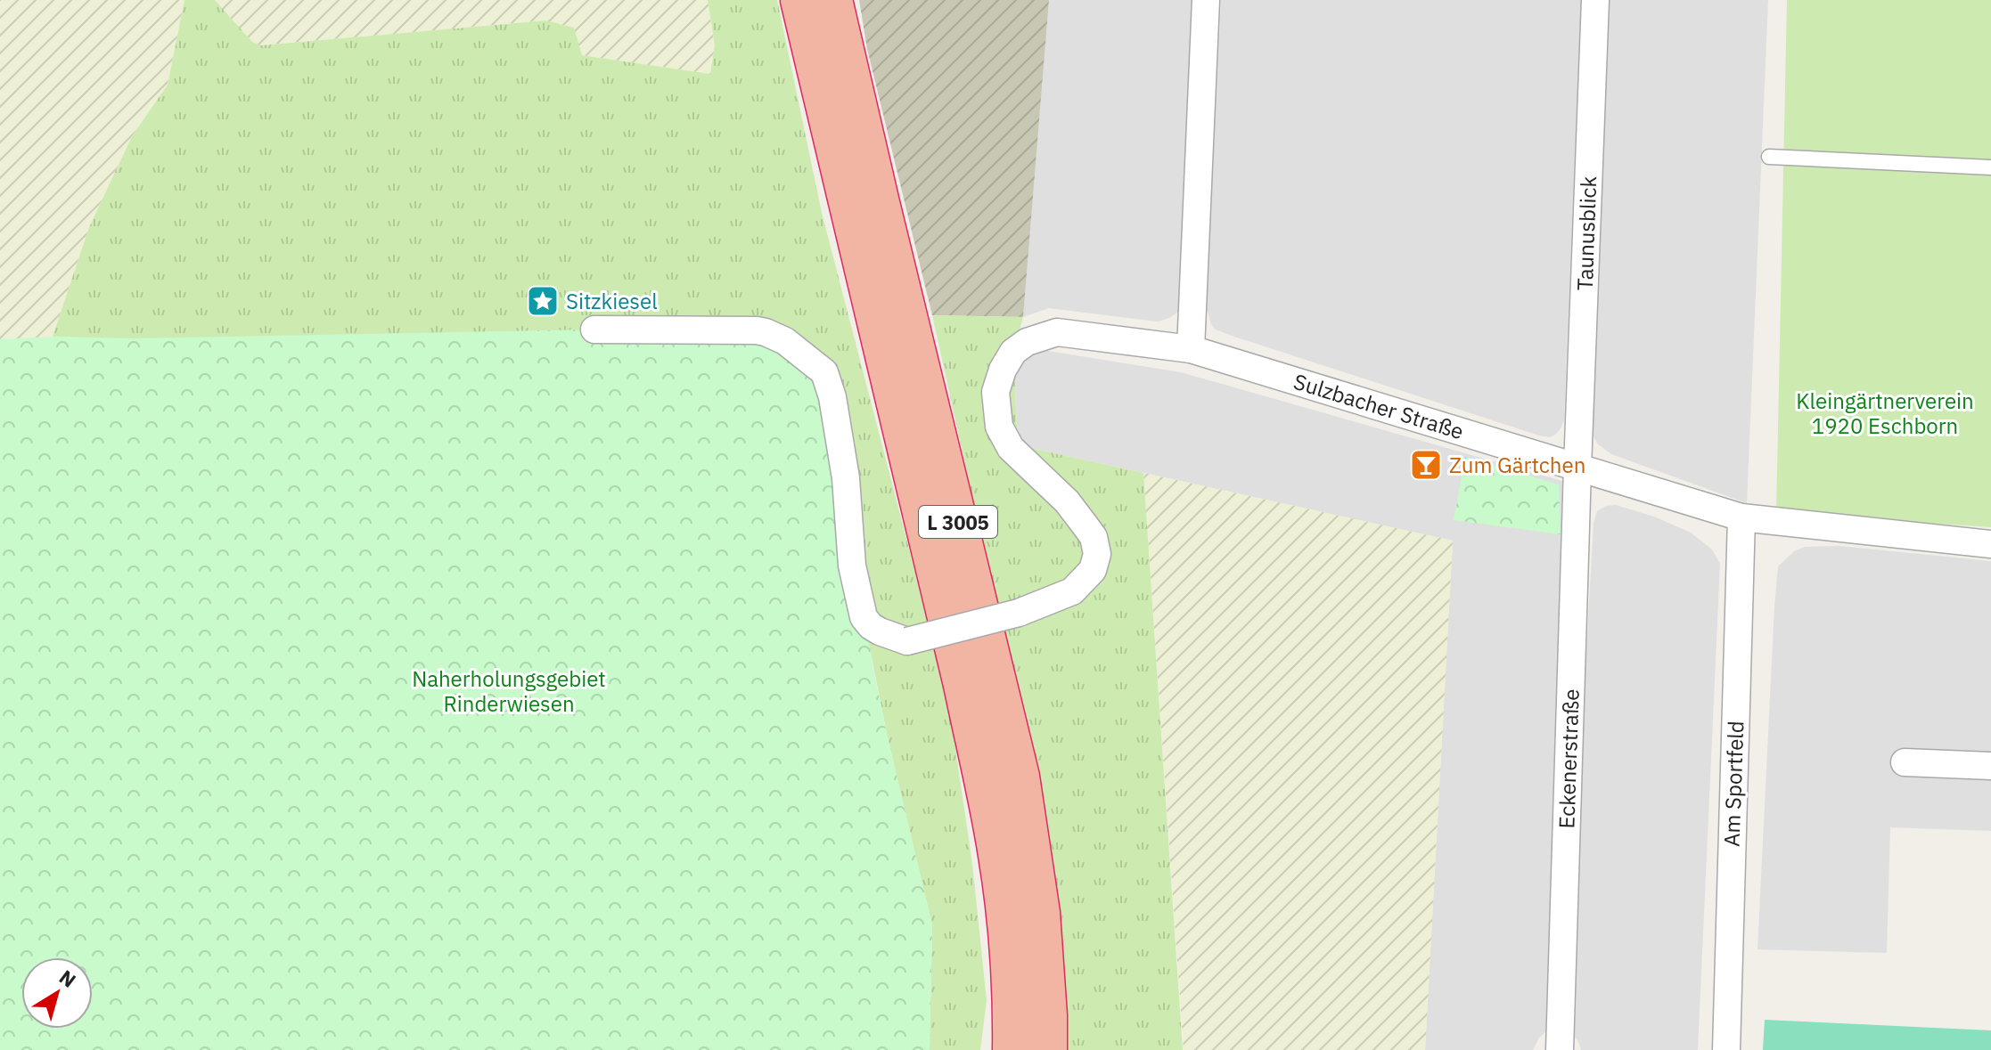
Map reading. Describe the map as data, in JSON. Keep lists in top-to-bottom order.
{
  "streets": {
    "highway": ["L 3005"],
    "street": [
      "Taunusblick",
      "Sulzbacher Straße",
      "Eckenerstraße",
      "Am Sportfeld"
    ]
  },
  "crossings": [
    ["Taunusblick", "Sulzbacher Straße"],
    ["Taunusblick", "Eckenerstraße"],
    ["Sulzbacher Straße", "Eckenerstraße"],
    ["Sulzbacher Straße", "Am Sportfeld"]
  ],
  "parks": ["Kleingärtnerverein 1920 Eschborn", "Naherholungsgebiet Rinderwiesen"],
  "places": {
    "place": ["Sitzkiesel"],
    "bar": ["Zum Gärtchen"]
  },
  "north": "top right"
}
